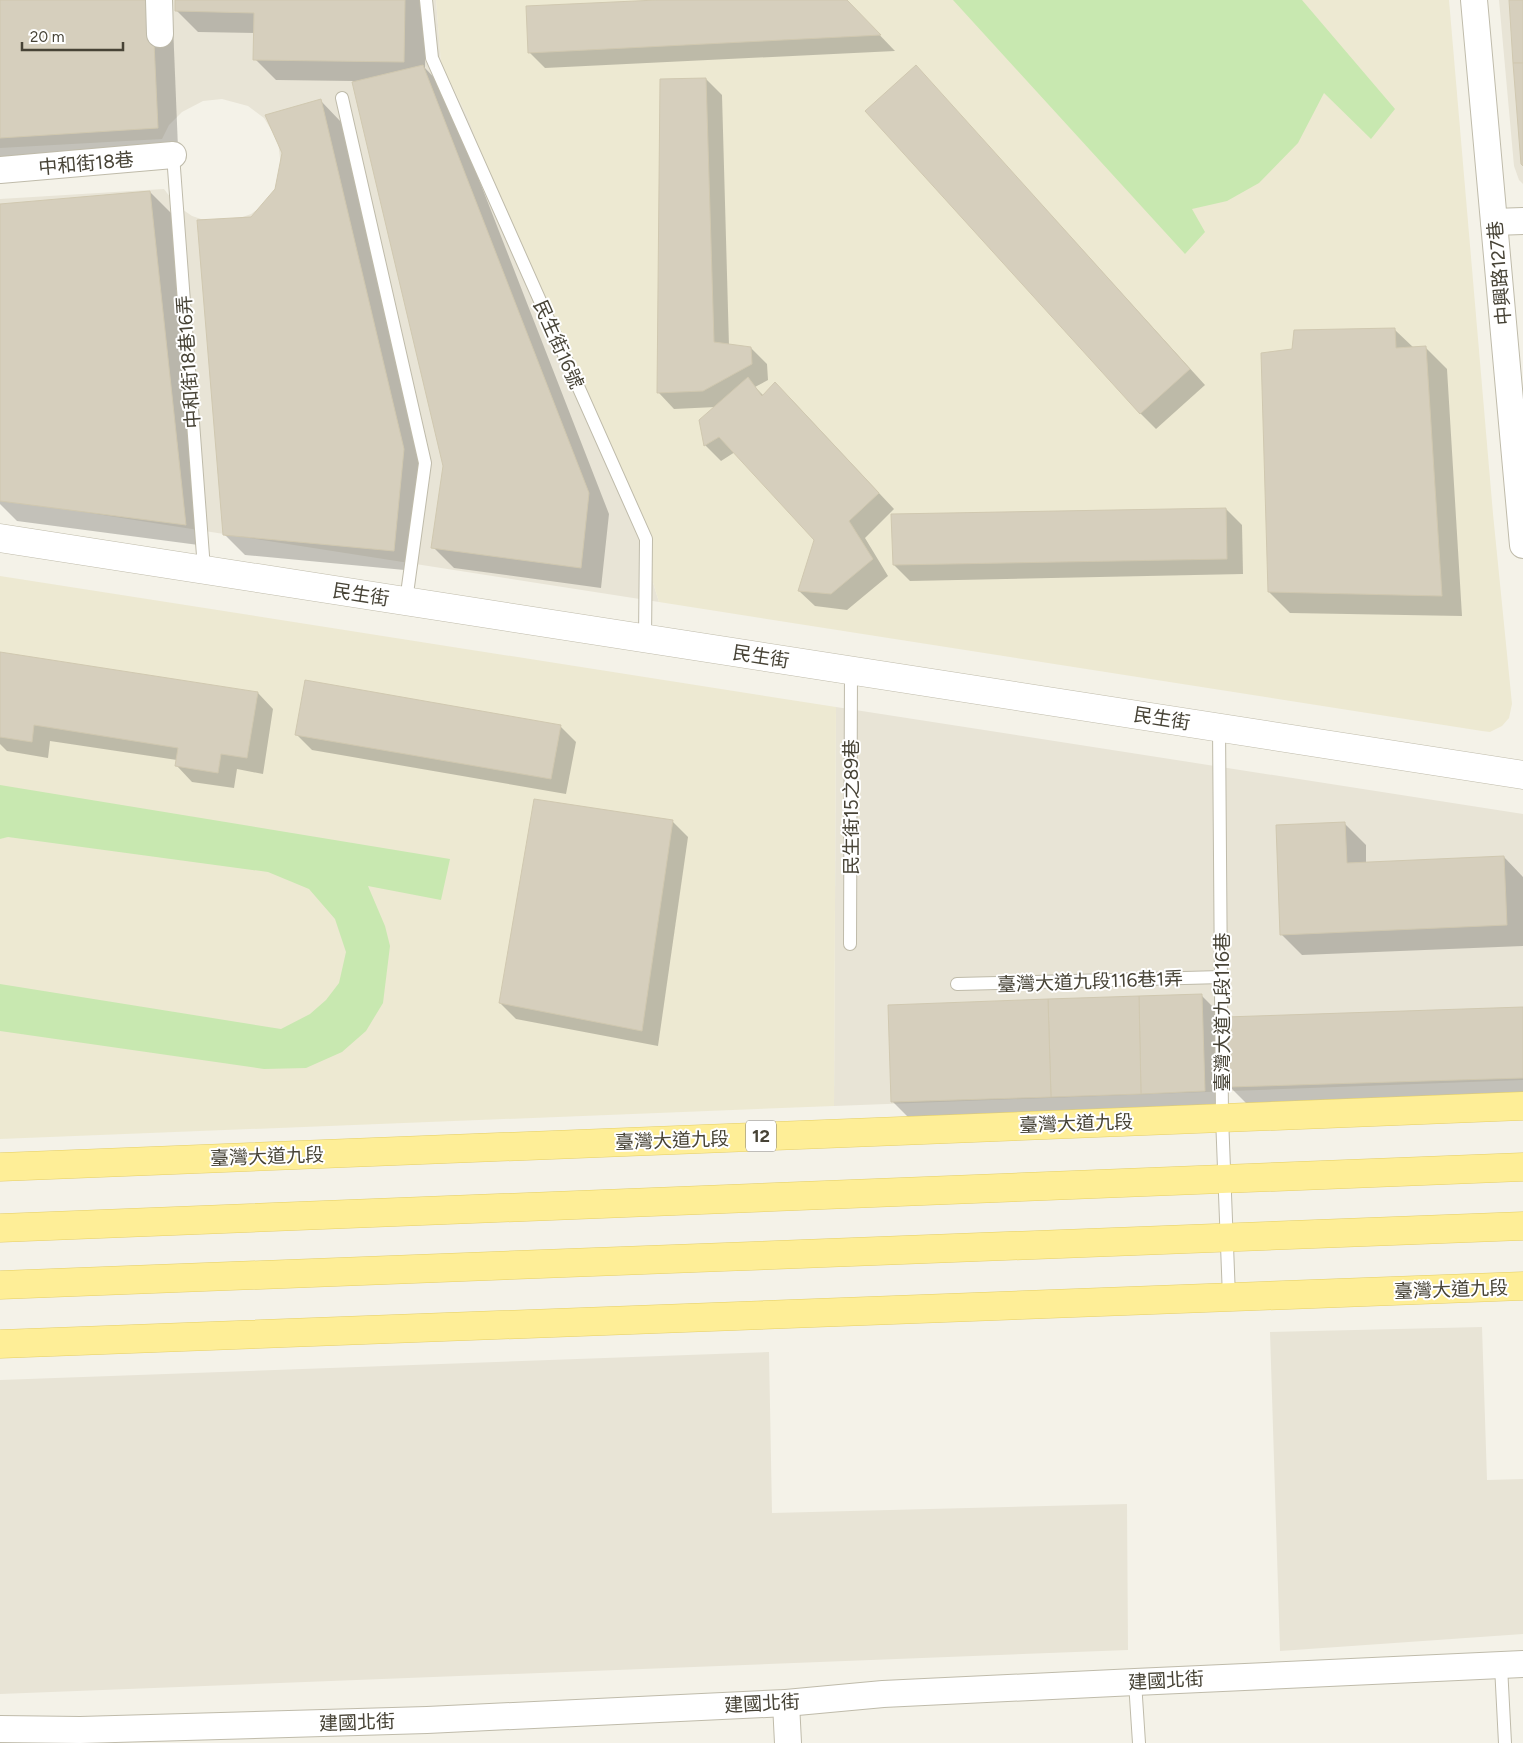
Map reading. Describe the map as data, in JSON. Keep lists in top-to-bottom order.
{
  "streets": {
    "main road": ["臺灣大道九段", "12"],
    "street": [
      "中和街18巷",
      "中興路127巷",
      "民生街",
      "建國北街"
    ],
    "lane": [
      "民生街16號",
      "中和街18巷16弄",
      "民生街15之89巷",
      "臺灣大道九段116巷1弄",
      "臺灣大道九段116巷"
    ]
  },
  "crossings": [
    ["中和街18巷", "中和街18巷16弄"],
    ["民生街16號", "民生街"],
    ["中和街18巷16弄", "民生街"],
    ["民生街", "民生街15之89巷"],
    ["民生街", "臺灣大道九段116巷"],
    ["臺灣大道九段116巷1弄", "臺灣大道九段116巷"],
    ["臺灣大道九段116巷", "臺灣大道九段"]
  ],
  "scale_bar": "20 m"
}
